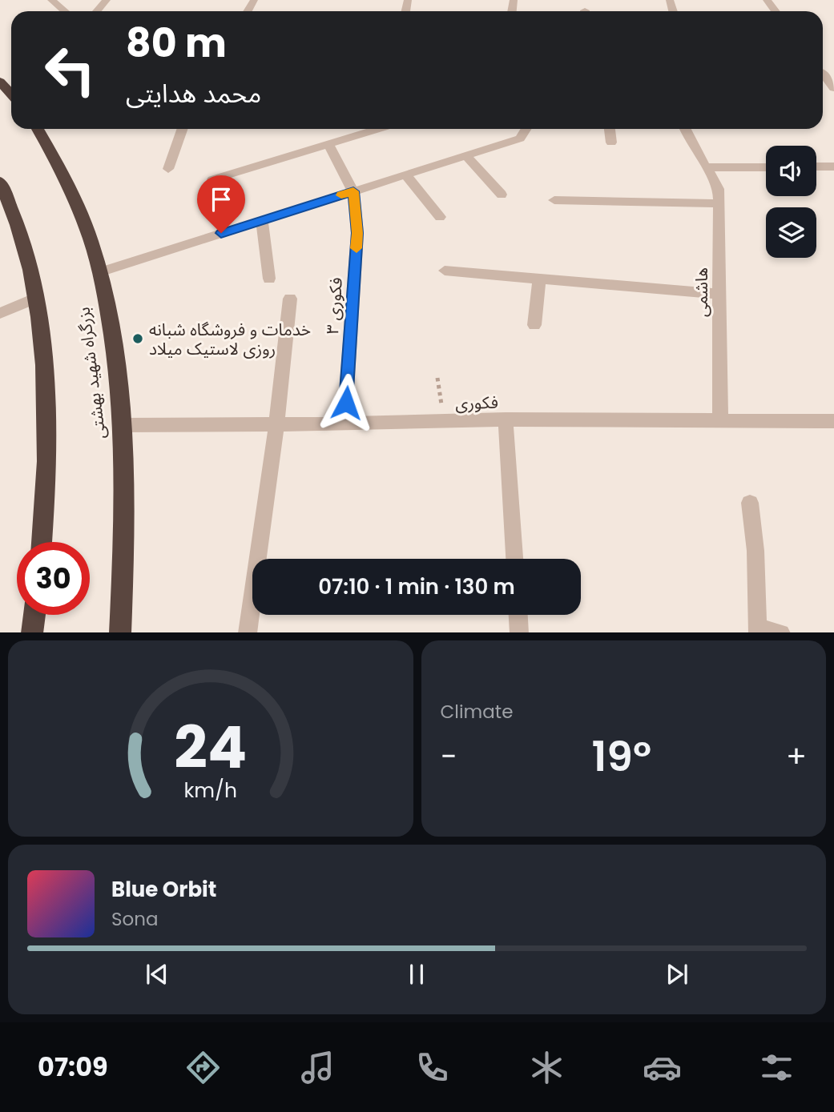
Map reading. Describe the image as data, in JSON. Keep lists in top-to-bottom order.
{
  "streets": {
    "highway": ["بزرگراه شهید بهشتی"],
    "street": ["هاشمی", "فکوری ۳", "فکوری"]
  },
  "crossings": [
    ["هاشمی", "فکوری"],
    ["فکوری ۳", "فکوری"],
    ["بزرگراه شهید بهشتی", "فکوری"]
  ],
  "places": ["خدمات و فروشگاه شبانه روزی لاستیک میلاد"],
  "page": {
    "turn": ["80 m", "محمد هدایتی"],
    "limit": "30",
    "trip": "07:10 · 1 min · 130 m",
    "tile": "Climate",
    "heat": ["−", "19°", "+"],
    "song": ["Blue Orbit", "Sona"],
    "tabs": "07:09",
    "gauge": ["24", "km/h"]
  }
}
